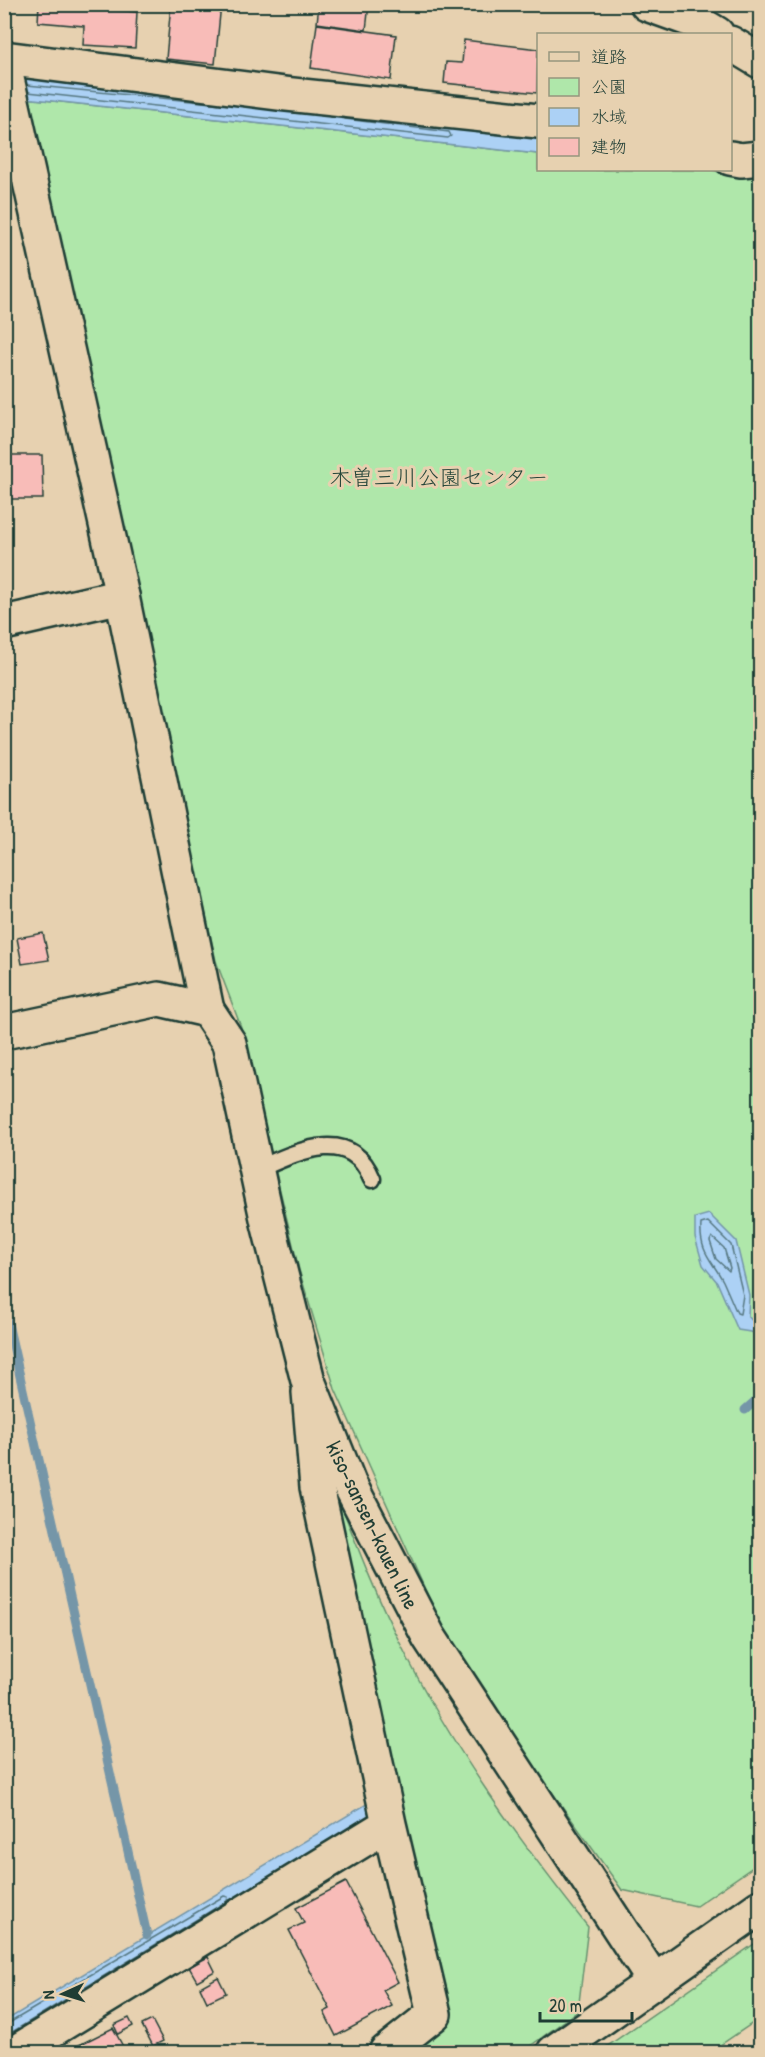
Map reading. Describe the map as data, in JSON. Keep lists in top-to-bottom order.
{
  "streets": {
    "street": ["kiso-sansen-kouen line"]
  },
  "parks": ["木曽三川公園センター"],
  "legend": [
    "道路",
    "公園",
    "水域",
    "建物"
  ],
  "scale_bar": "20 m",
  "north": "left"
}
